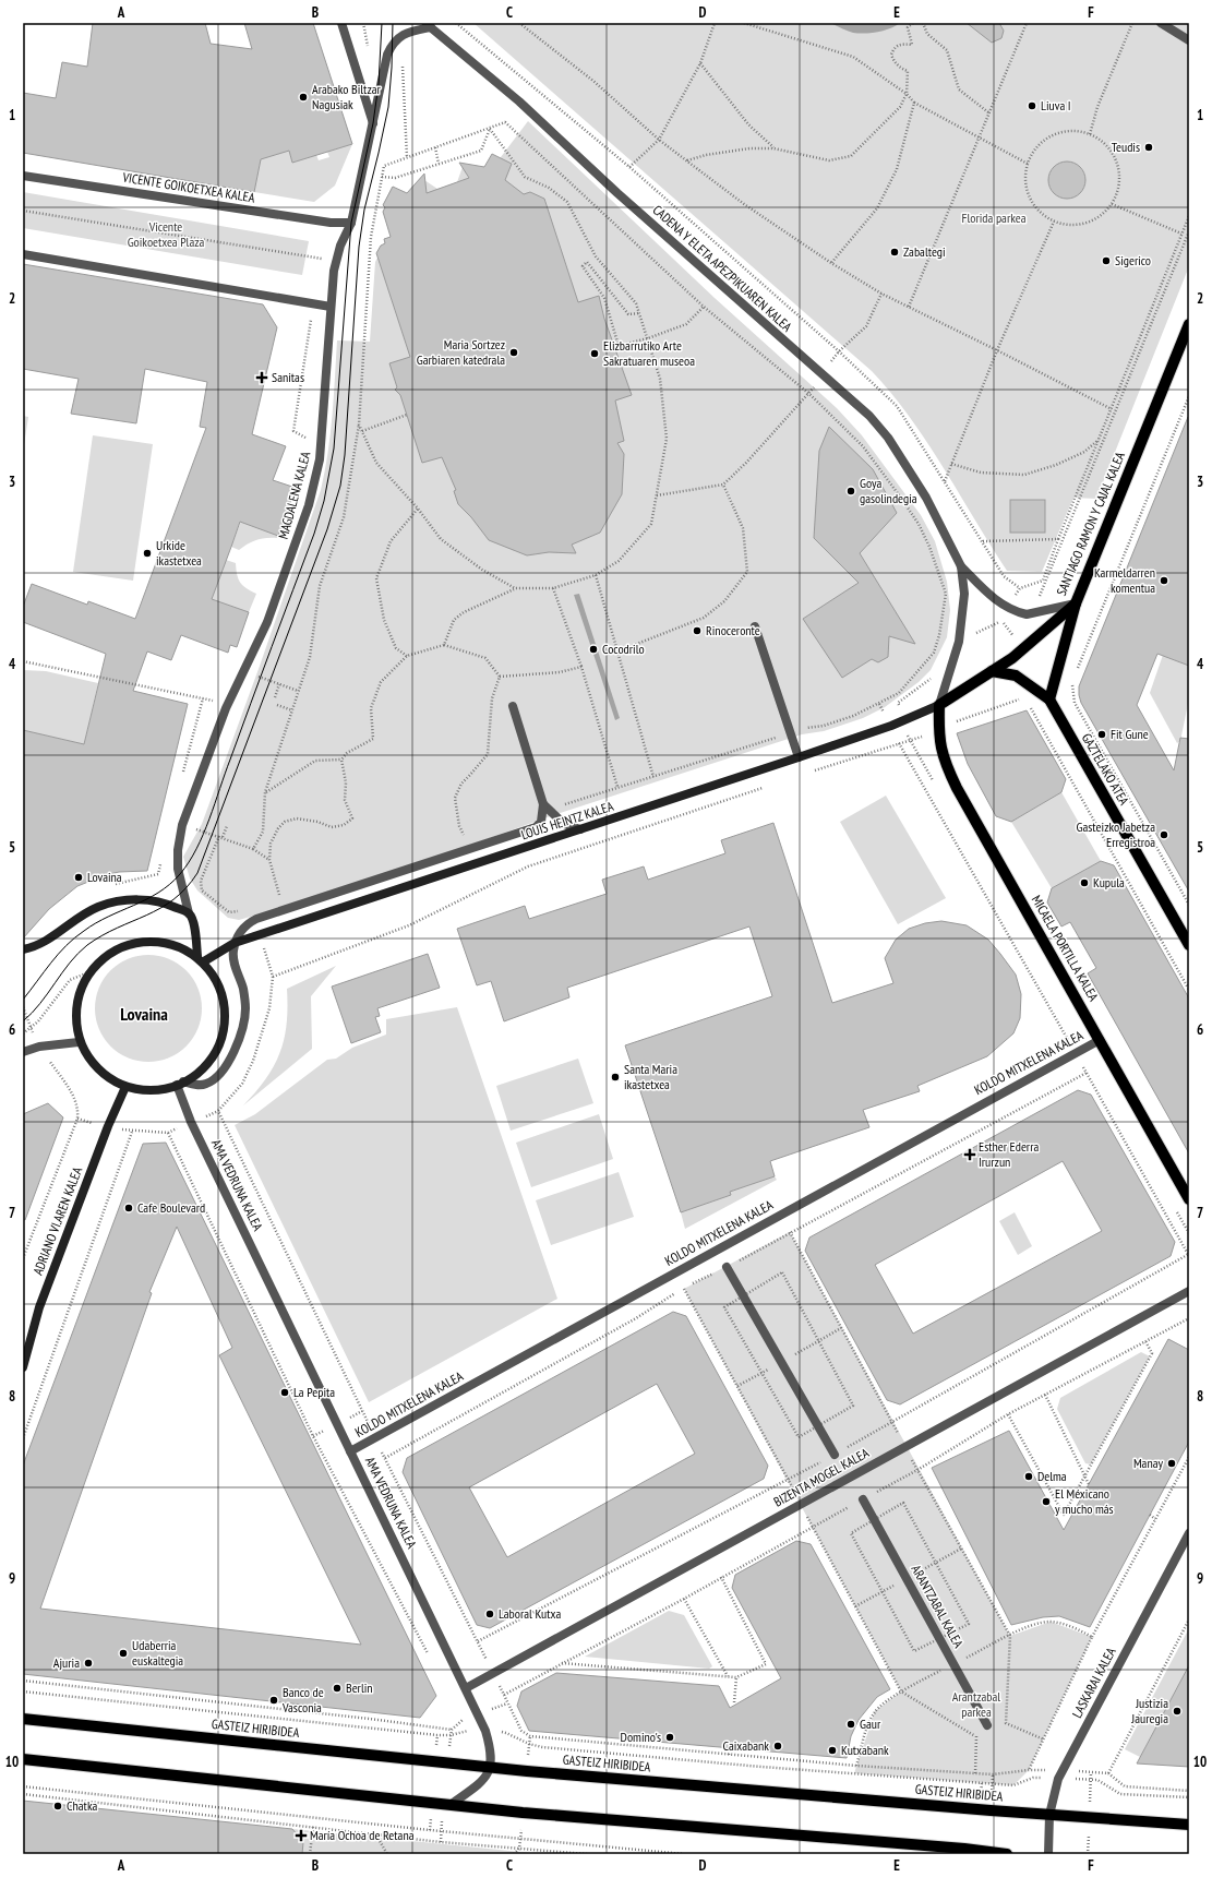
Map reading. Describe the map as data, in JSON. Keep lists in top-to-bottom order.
{
  "streets": {
    "main road": [
      "MAGDALENA KALEA",
      "SANTIAGO RAMON Y CAJAL KALEA",
      "GAZTELAKO ATEA",
      "LOUIS HEINTZ KALEA",
      "MICAELA PORTILLA KALEA",
      "ADRIANO VI.AREN KALEA",
      "GASTEIZ HIRIBIDEA"
    ],
    "street": [
      "VICENTE GOIKOETXEA KALEA",
      "CADENA Y ELETA APEZPIKUAREN KALEA",
      "KOLDO MITXELENA KALEA",
      "AMA VEDRUNA KALEA",
      "BIZENTA MOGEL KALEA",
      "ARANTZABAL KALEA",
      "LASKARAI KALEA"
    ]
  },
  "crossings": [
    ["VICENTE GOIKOETXEA KALEA", "MAGDALENA KALEA"],
    ["CADENA Y ELETA APEZPIKUAREN KALEA", "MAGDALENA KALEA"],
    ["CADENA Y ELETA APEZPIKUAREN KALEA", "SANTIAGO RAMON Y CAJAL KALEA"],
    ["CADENA Y ELETA APEZPIKUAREN KALEA", "LOUIS HEINTZ KALEA"],
    ["CADENA Y ELETA APEZPIKUAREN KALEA", "MICAELA PORTILLA KALEA"],
    ["MAGDALENA KALEA", "LOUIS HEINTZ KALEA"],
    ["MAGDALENA KALEA", "AMA VEDRUNA KALEA"],
    ["MAGDALENA KALEA", "ADRIANO VI.AREN KALEA"],
    ["SANTIAGO RAMON Y CAJAL KALEA", "GAZTELAKO ATEA"],
    ["SANTIAGO RAMON Y CAJAL KALEA", "LOUIS HEINTZ KALEA"],
    ["SANTIAGO RAMON Y CAJAL KALEA", "MICAELA PORTILLA KALEA"],
    ["LOUIS HEINTZ KALEA", "MICAELA PORTILLA KALEA"],
    ["LOUIS HEINTZ KALEA", "AMA VEDRUNA KALEA"],
    ["LOUIS HEINTZ KALEA", "ADRIANO VI.AREN KALEA"],
    ["MICAELA PORTILLA KALEA", "KOLDO MITXELENA KALEA"],
    ["KOLDO MITXELENA KALEA", "AMA VEDRUNA KALEA"],
    ["AMA VEDRUNA KALEA", "ADRIANO VI.AREN KALEA"],
    ["AMA VEDRUNA KALEA", "BIZENTA MOGEL KALEA"],
    ["AMA VEDRUNA KALEA", "GASTEIZ HIRIBIDEA"],
    ["LASKARAI KALEA", "GASTEIZ HIRIBIDEA"]
  ],
  "districts": ["Lovaina"],
  "parks": ["Florida parkea", "Vicente Goikoetxea Plaza", "Arantzabal parkea"],
  "places": {
    "other": [
      "Arabako Biltzar Nagusiak",
      "Liuva I",
      "Teudis",
      "Zabaltegi",
      "Sigerico",
      "Maria Sortzez Garbiaren katedrala",
      "Elizbarrutiko Arte Sakratuaren museoa",
      "Goya gasolindegia",
      "Urkide ikastetxea",
      "Karmeldarren komentua",
      "Rinoceronte",
      "Cocodrilo",
      "Fit Gune",
      "Gasteizko Jabetza Erregistroa",
      "Lovaina",
      "Kupula",
      "Santa Maria ikastetxea",
      "Cafe Boulevard",
      "La Pepita",
      "Manay",
      "Delma",
      "El Méxicano y mucho más",
      "Laboral Kutxa",
      "Udaberria euskaltegia",
      "Ajuria",
      "Berlin",
      "Banco de Vasconia",
      "Justizia Jauregia",
      "Gaur",
      "Domino's",
      "Caixabank",
      "Kutxabank",
      "Chatka"
    ],
    "health": ["Sanitas", "Esther Ederra Irurzun", "María Ochoa de Retana"]
  },
  "grid": {
    "columns": [
      "A",
      "B",
      "C",
      "D",
      "E",
      "F"
    ],
    "rows": [
      "1",
      "2",
      "3",
      "4",
      "5",
      "6",
      "7",
      "8",
      "9",
      "10"
    ]
  }
}
